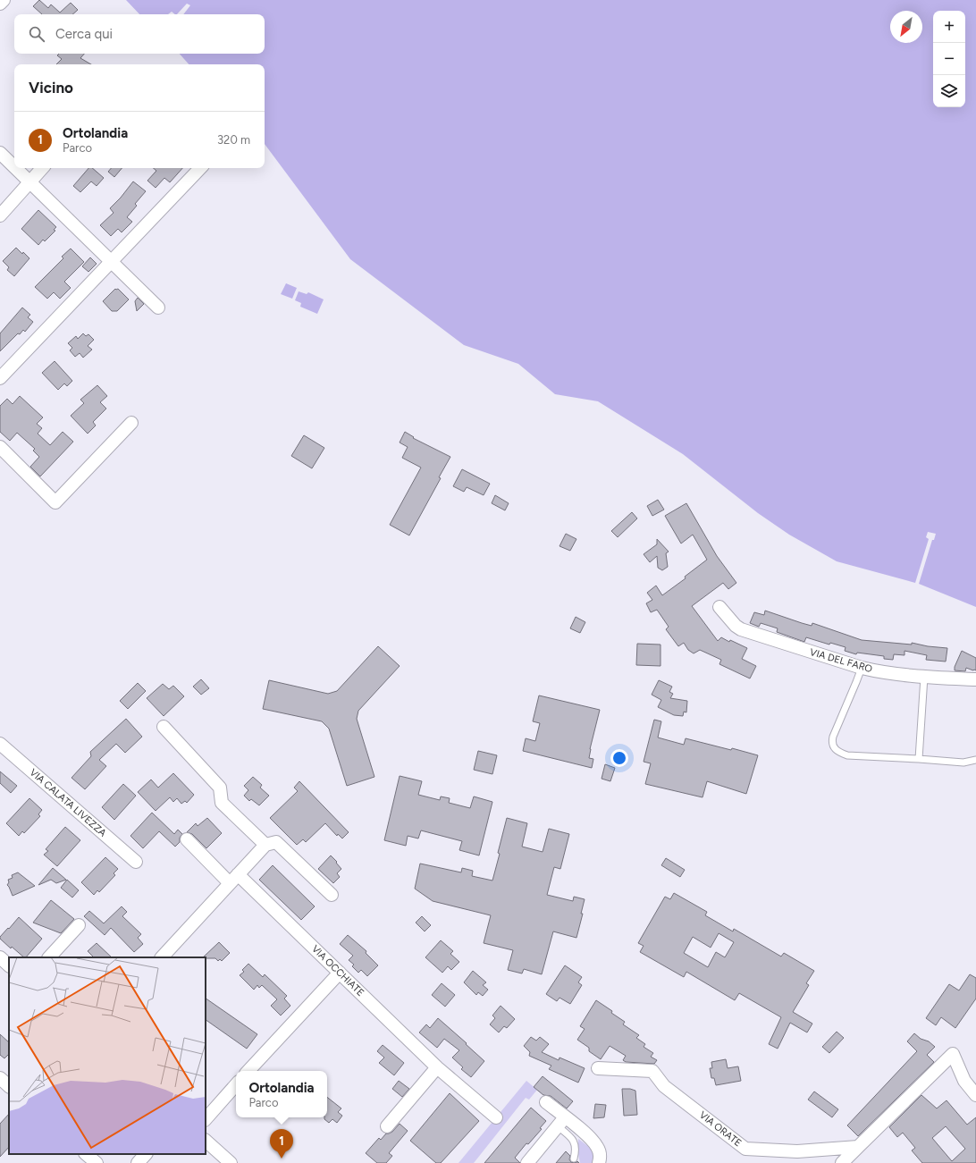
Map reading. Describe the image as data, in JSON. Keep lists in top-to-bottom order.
{
  "streets": {
    "street": [
      "VIA DEL FARO",
      "VIA CALATA LIVEZZA",
      "VIA OCCHIATE",
      "VIA ORATE"
    ]
  },
  "north": "bottom left",
  "page": {
    "map_buttons": ["+", "−"],
    "search": "Cerca qui",
    "heading": "Vicino",
    "list": [
      {
        "mark": "1",
        "name": "Ortolandia",
        "note": "Parco",
        "value": "320 m"
      }
    ],
    "popup": ["Ortolandia", "Parco"],
    "pins": "1"
  }
}
